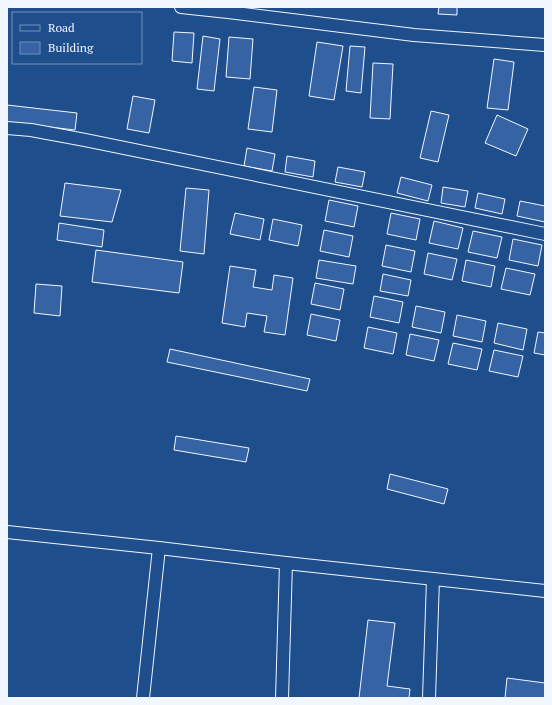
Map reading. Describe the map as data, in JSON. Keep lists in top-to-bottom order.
{
  "legend": ["Road", "Building"]
}
